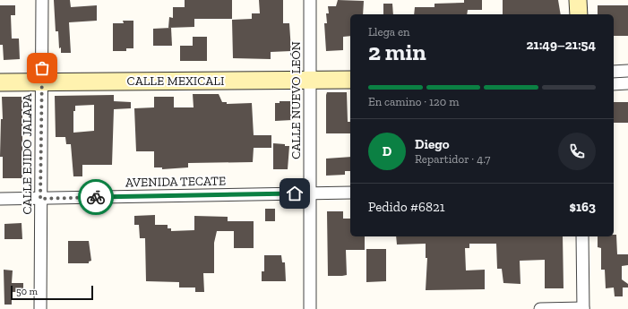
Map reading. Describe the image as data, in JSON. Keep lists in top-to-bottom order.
{
  "streets": {
    "street": [
      "CALLE MEXICALI",
      "CALLE NUEVO LEÓN",
      "CALLE EJIDO JALAPA",
      "AVENIDA TECATE"
    ]
  },
  "crossings": [
    ["CALLE MEXICALI", "CALLE NUEVO LEÓN"],
    ["CALLE MEXICALI", "CALLE EJIDO JALAPA"],
    ["CALLE NUEVO LEÓN", "AVENIDA TECATE"],
    ["CALLE EJIDO JALAPA", "AVENIDA TECATE"]
  ],
  "scale_bar": "50 m",
  "page": {
    "heading": ["2 min", "Llega en", "21:49–21:54"],
    "panel": [
      "Diego",
      "Repartidor · 4.7",
      "Pedido #6821",
      "$163"
    ],
    "bar": "En camino · 120 m",
    "round": "D",
    "scale": "50 m"
  }
}
